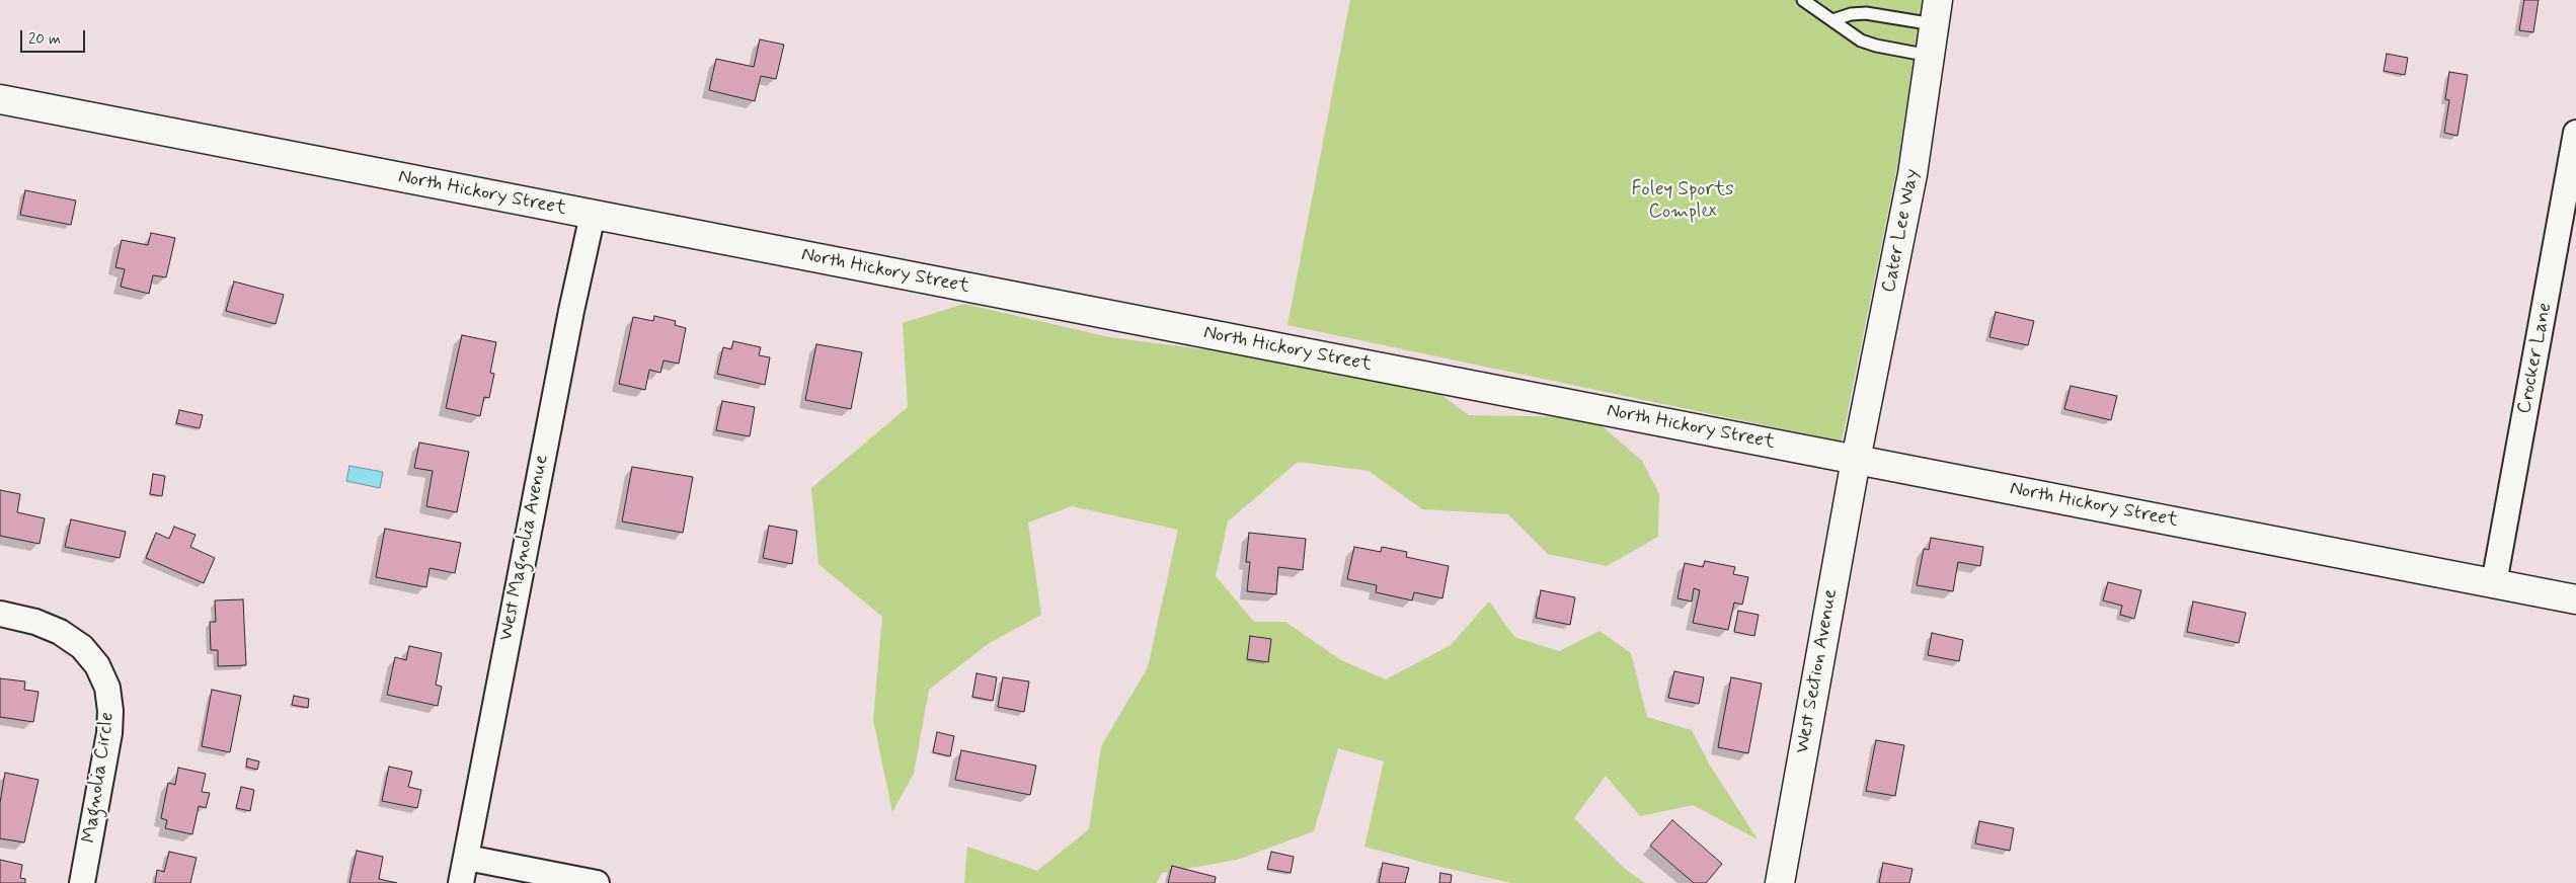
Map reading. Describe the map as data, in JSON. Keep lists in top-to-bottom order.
{
  "streets": {
    "street": [
      "North Hickory Street",
      "Cater Lee Way",
      "Crocker Lane",
      "West Magnolia Avenue",
      "West Section Avenue",
      "Magnolia Circle"
    ]
  },
  "crossings": [
    ["North Hickory Street", "Cater Lee Way"],
    ["North Hickory Street", "Crocker Lane"],
    ["North Hickory Street", "West Magnolia Avenue"],
    ["North Hickory Street", "West Section Avenue"],
    ["Cater Lee Way", "West Section Avenue"]
  ],
  "parks": ["Foley Sports Complex"],
  "scale_bar": "20 m"
}
